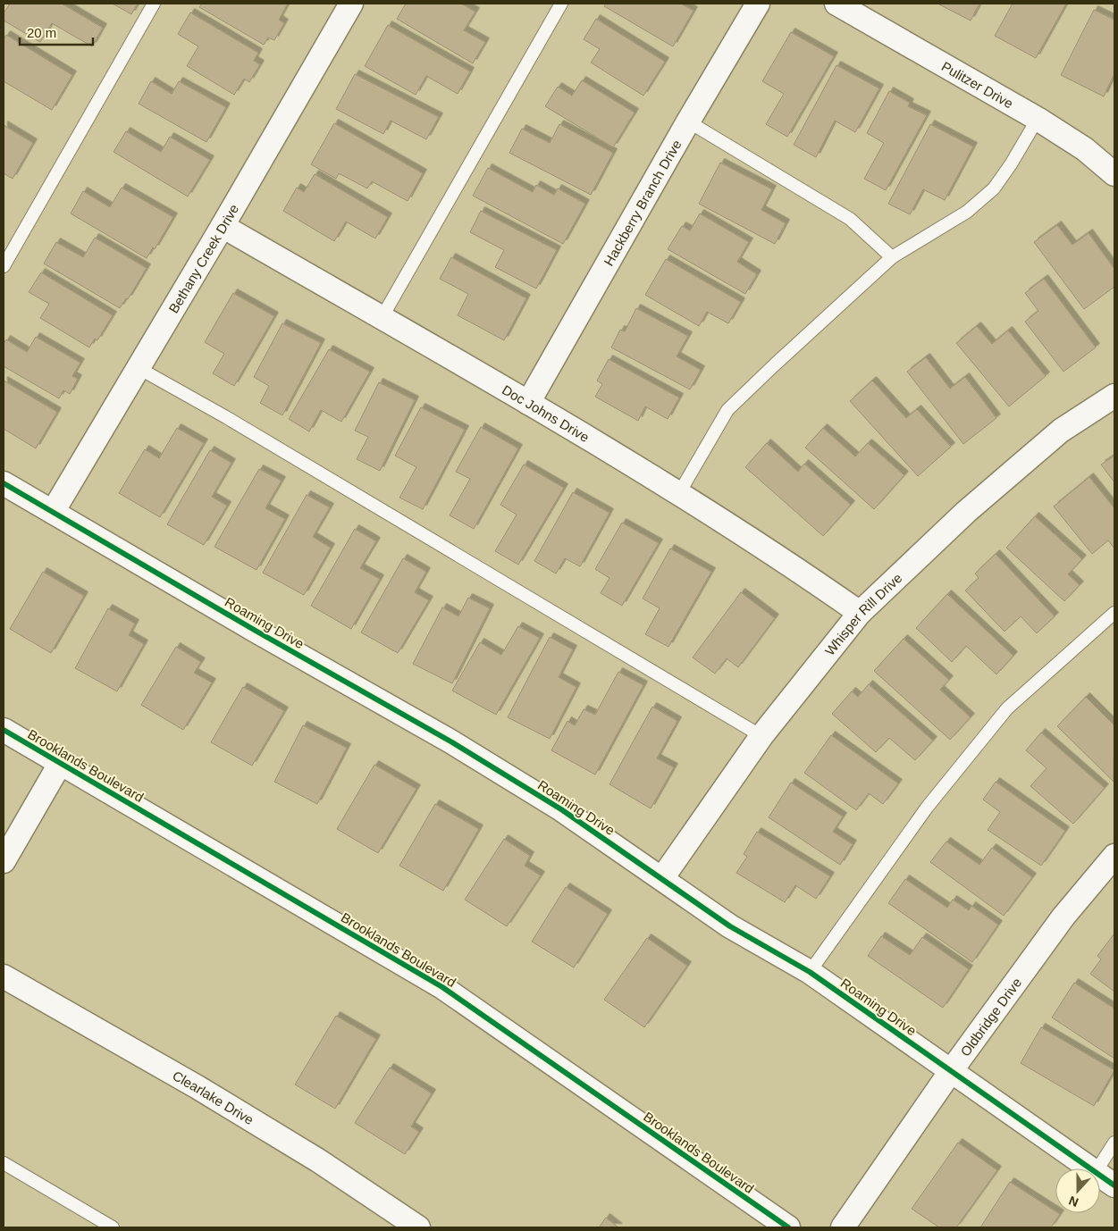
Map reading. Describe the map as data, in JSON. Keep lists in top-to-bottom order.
{
  "streets": {
    "street": [
      "Pulitzer Drive",
      "Hackberry Branch Drive",
      "Bethany Creek Drive",
      "Doc Johns Drive",
      "Whisper Rill Drive",
      "Roaming Drive",
      "Brooklands Boulevard",
      "Oldbridge Drive",
      "Clearlake Drive"
    ]
  },
  "crossings": [
    ["Hackberry Branch Drive", "Doc Johns Drive"],
    ["Bethany Creek Drive", "Doc Johns Drive"],
    ["Bethany Creek Drive", "Roaming Drive"],
    ["Doc Johns Drive", "Whisper Rill Drive"],
    ["Whisper Rill Drive", "Roaming Drive"],
    ["Roaming Drive", "Oldbridge Drive"]
  ],
  "scale_bar": "20 m",
  "north": "bottom"
}
